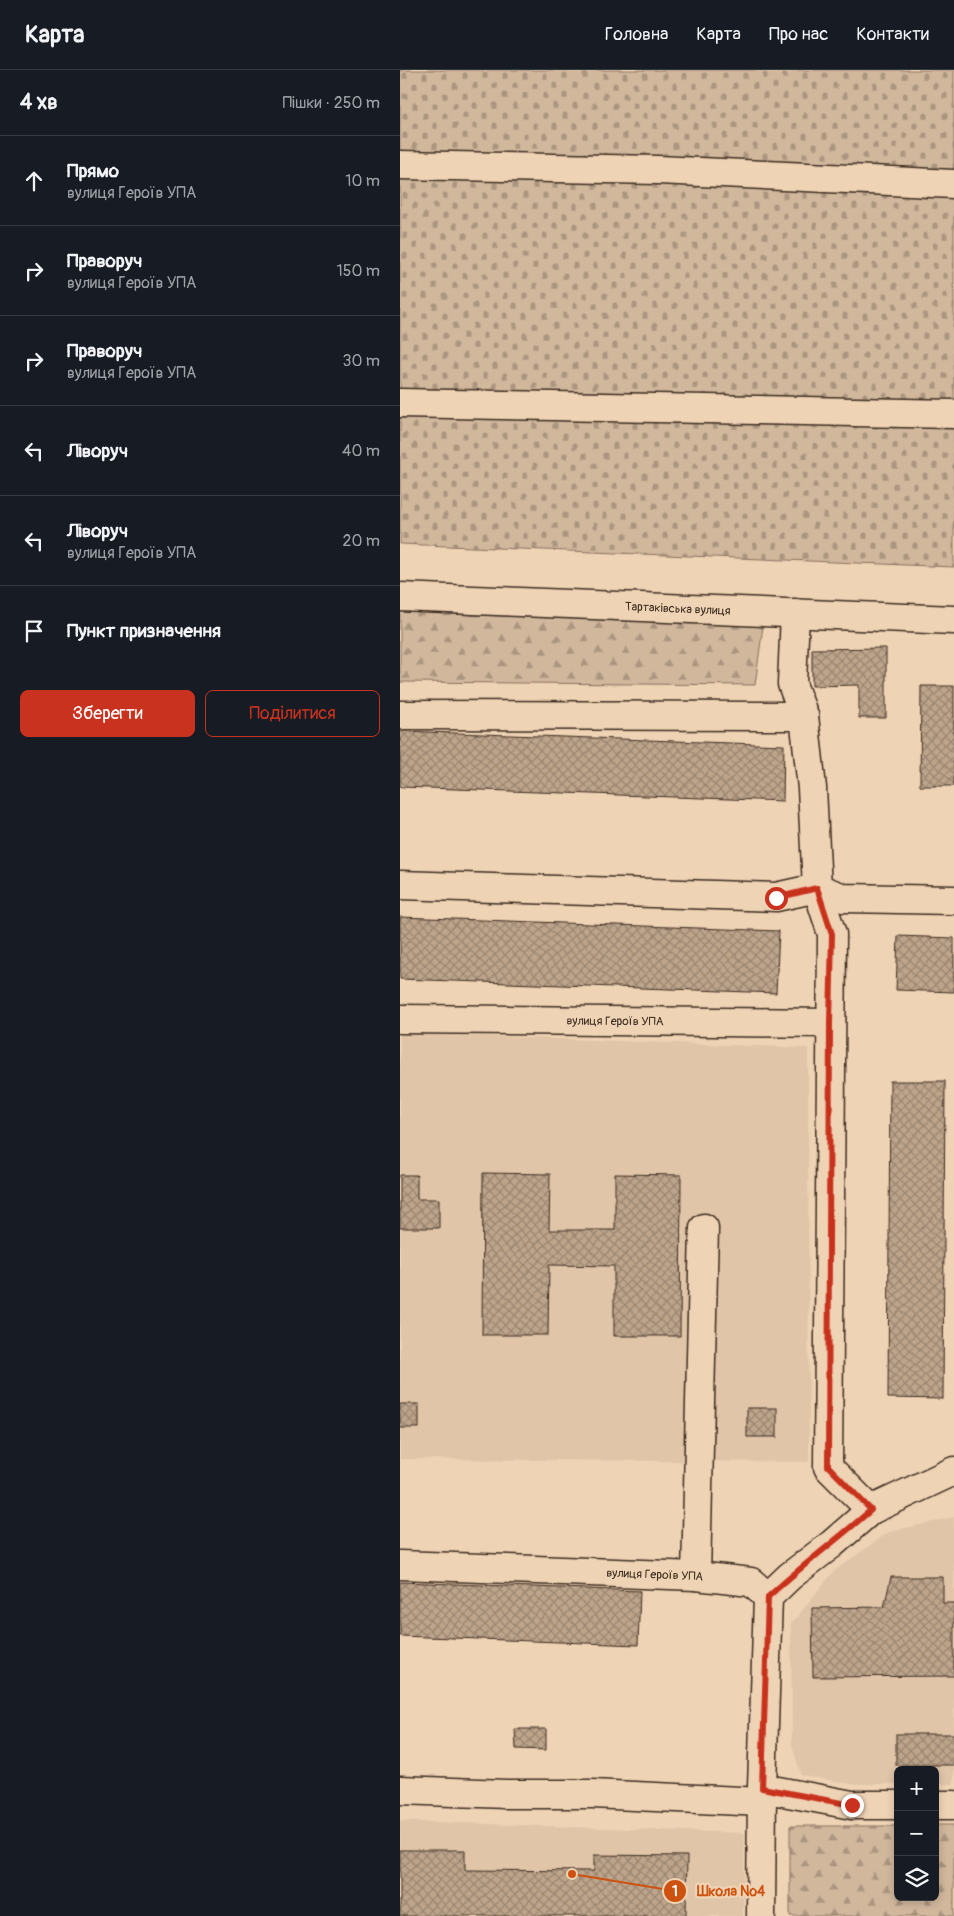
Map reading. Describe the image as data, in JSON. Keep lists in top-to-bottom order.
{
  "streets": {
    "street": ["Тартаківська вулиця", "вулиця Героїв УПА"]
  },
  "places": ["Школа №4"],
  "page": {
    "header": "Карта",
    "nav": [
      "Головна",
      "Карта",
      "Про нас",
      "Контакти"
    ],
    "heading": ["4 хв", "Пішки · 250 m"],
    "list": [
      ["Прямо", "вулиця Героїв УПА", "10 m"],
      ["Праворуч", "вулиця Героїв УПА", "150 m"],
      ["Праворуч", "вулиця Героїв УПА", "30 m"],
      ["Ліворуч", "40 m"],
      ["Ліворуч", "вулиця Героїв УПА", "20 m"],
      "Пункт призначення"
    ],
    "buttons": ["Зберегти", "Поділитися"],
    "map_buttons": ["+", "−"]
  }
}
